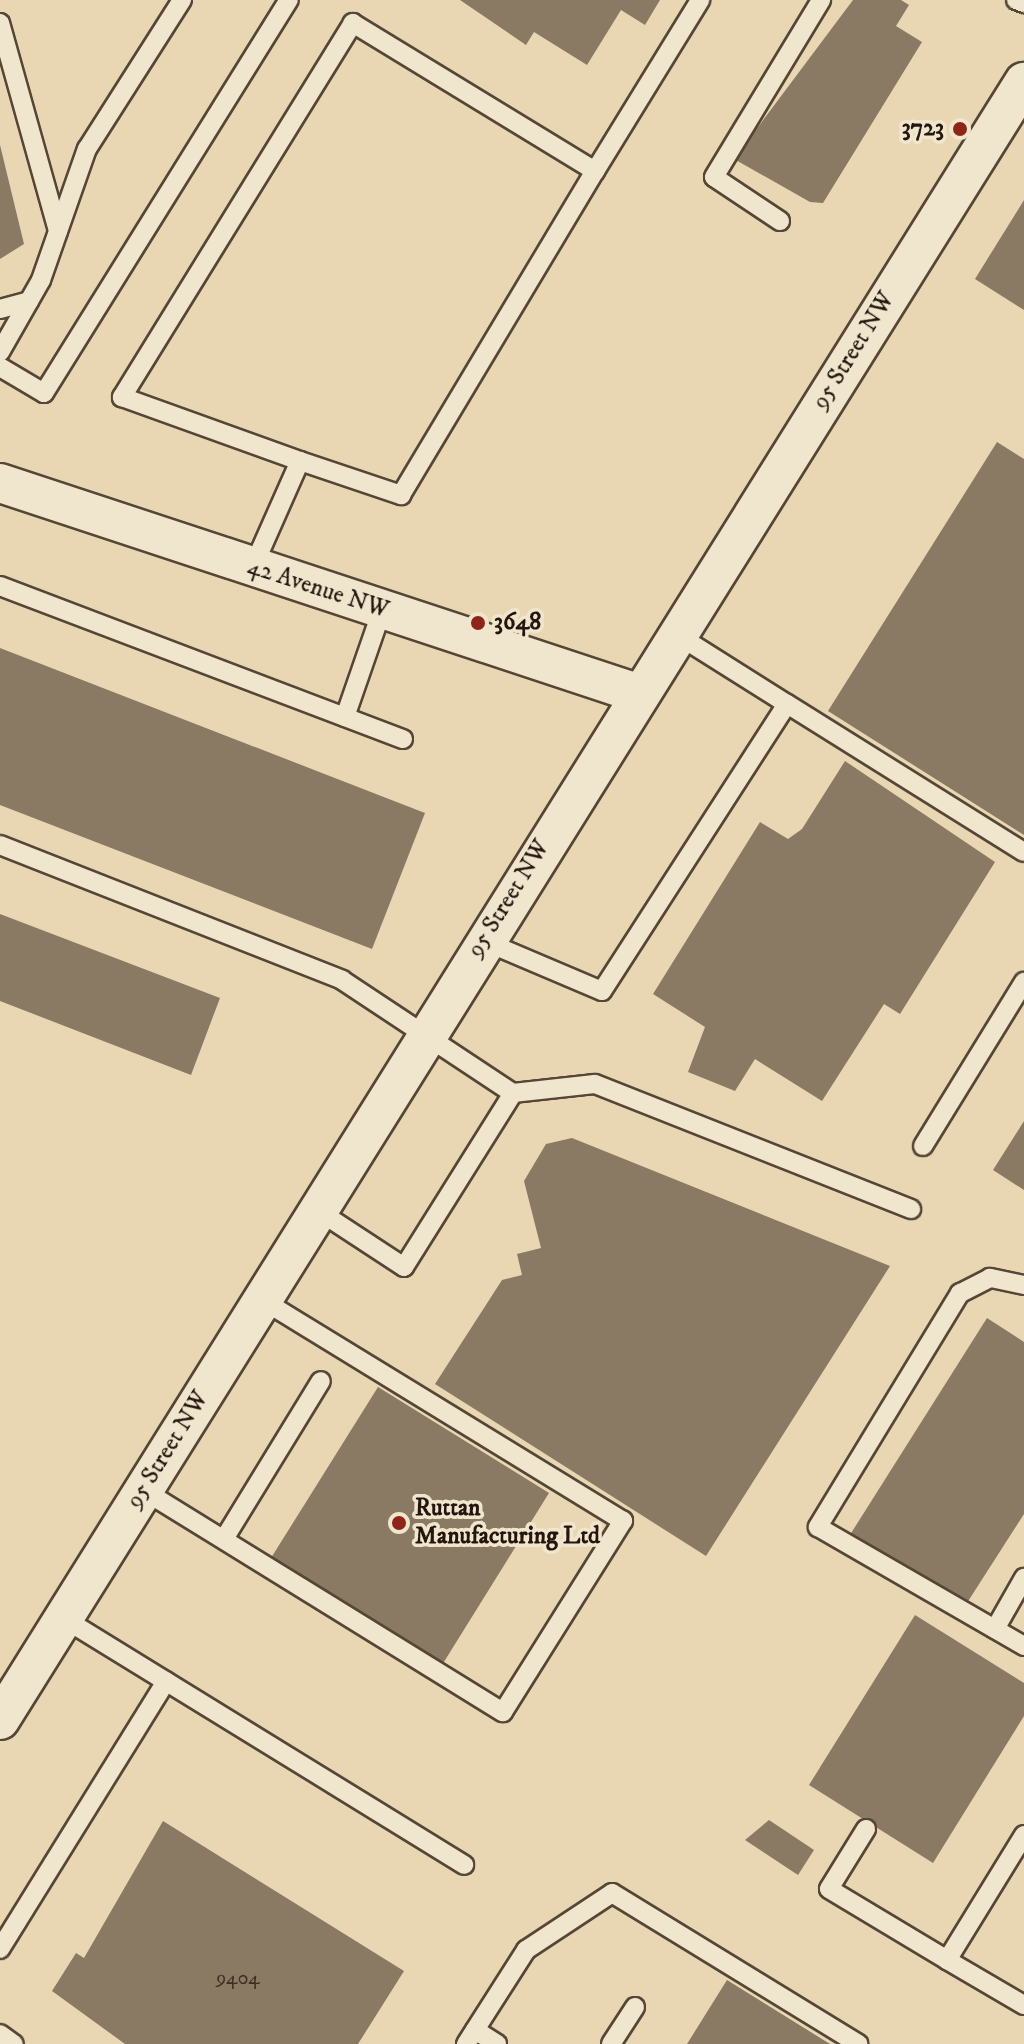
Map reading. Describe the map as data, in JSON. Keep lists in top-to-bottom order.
{
  "streets": {
    "street": ["95 Street NW", "42 Avenue NW"]
  },
  "crossings": [
    ["95 Street NW", "42 Avenue NW"]
  ],
  "places": ["3723", "3648", "Ruttan Manufacturing Ltd"],
  "house_numbers": ["9404"]
}
